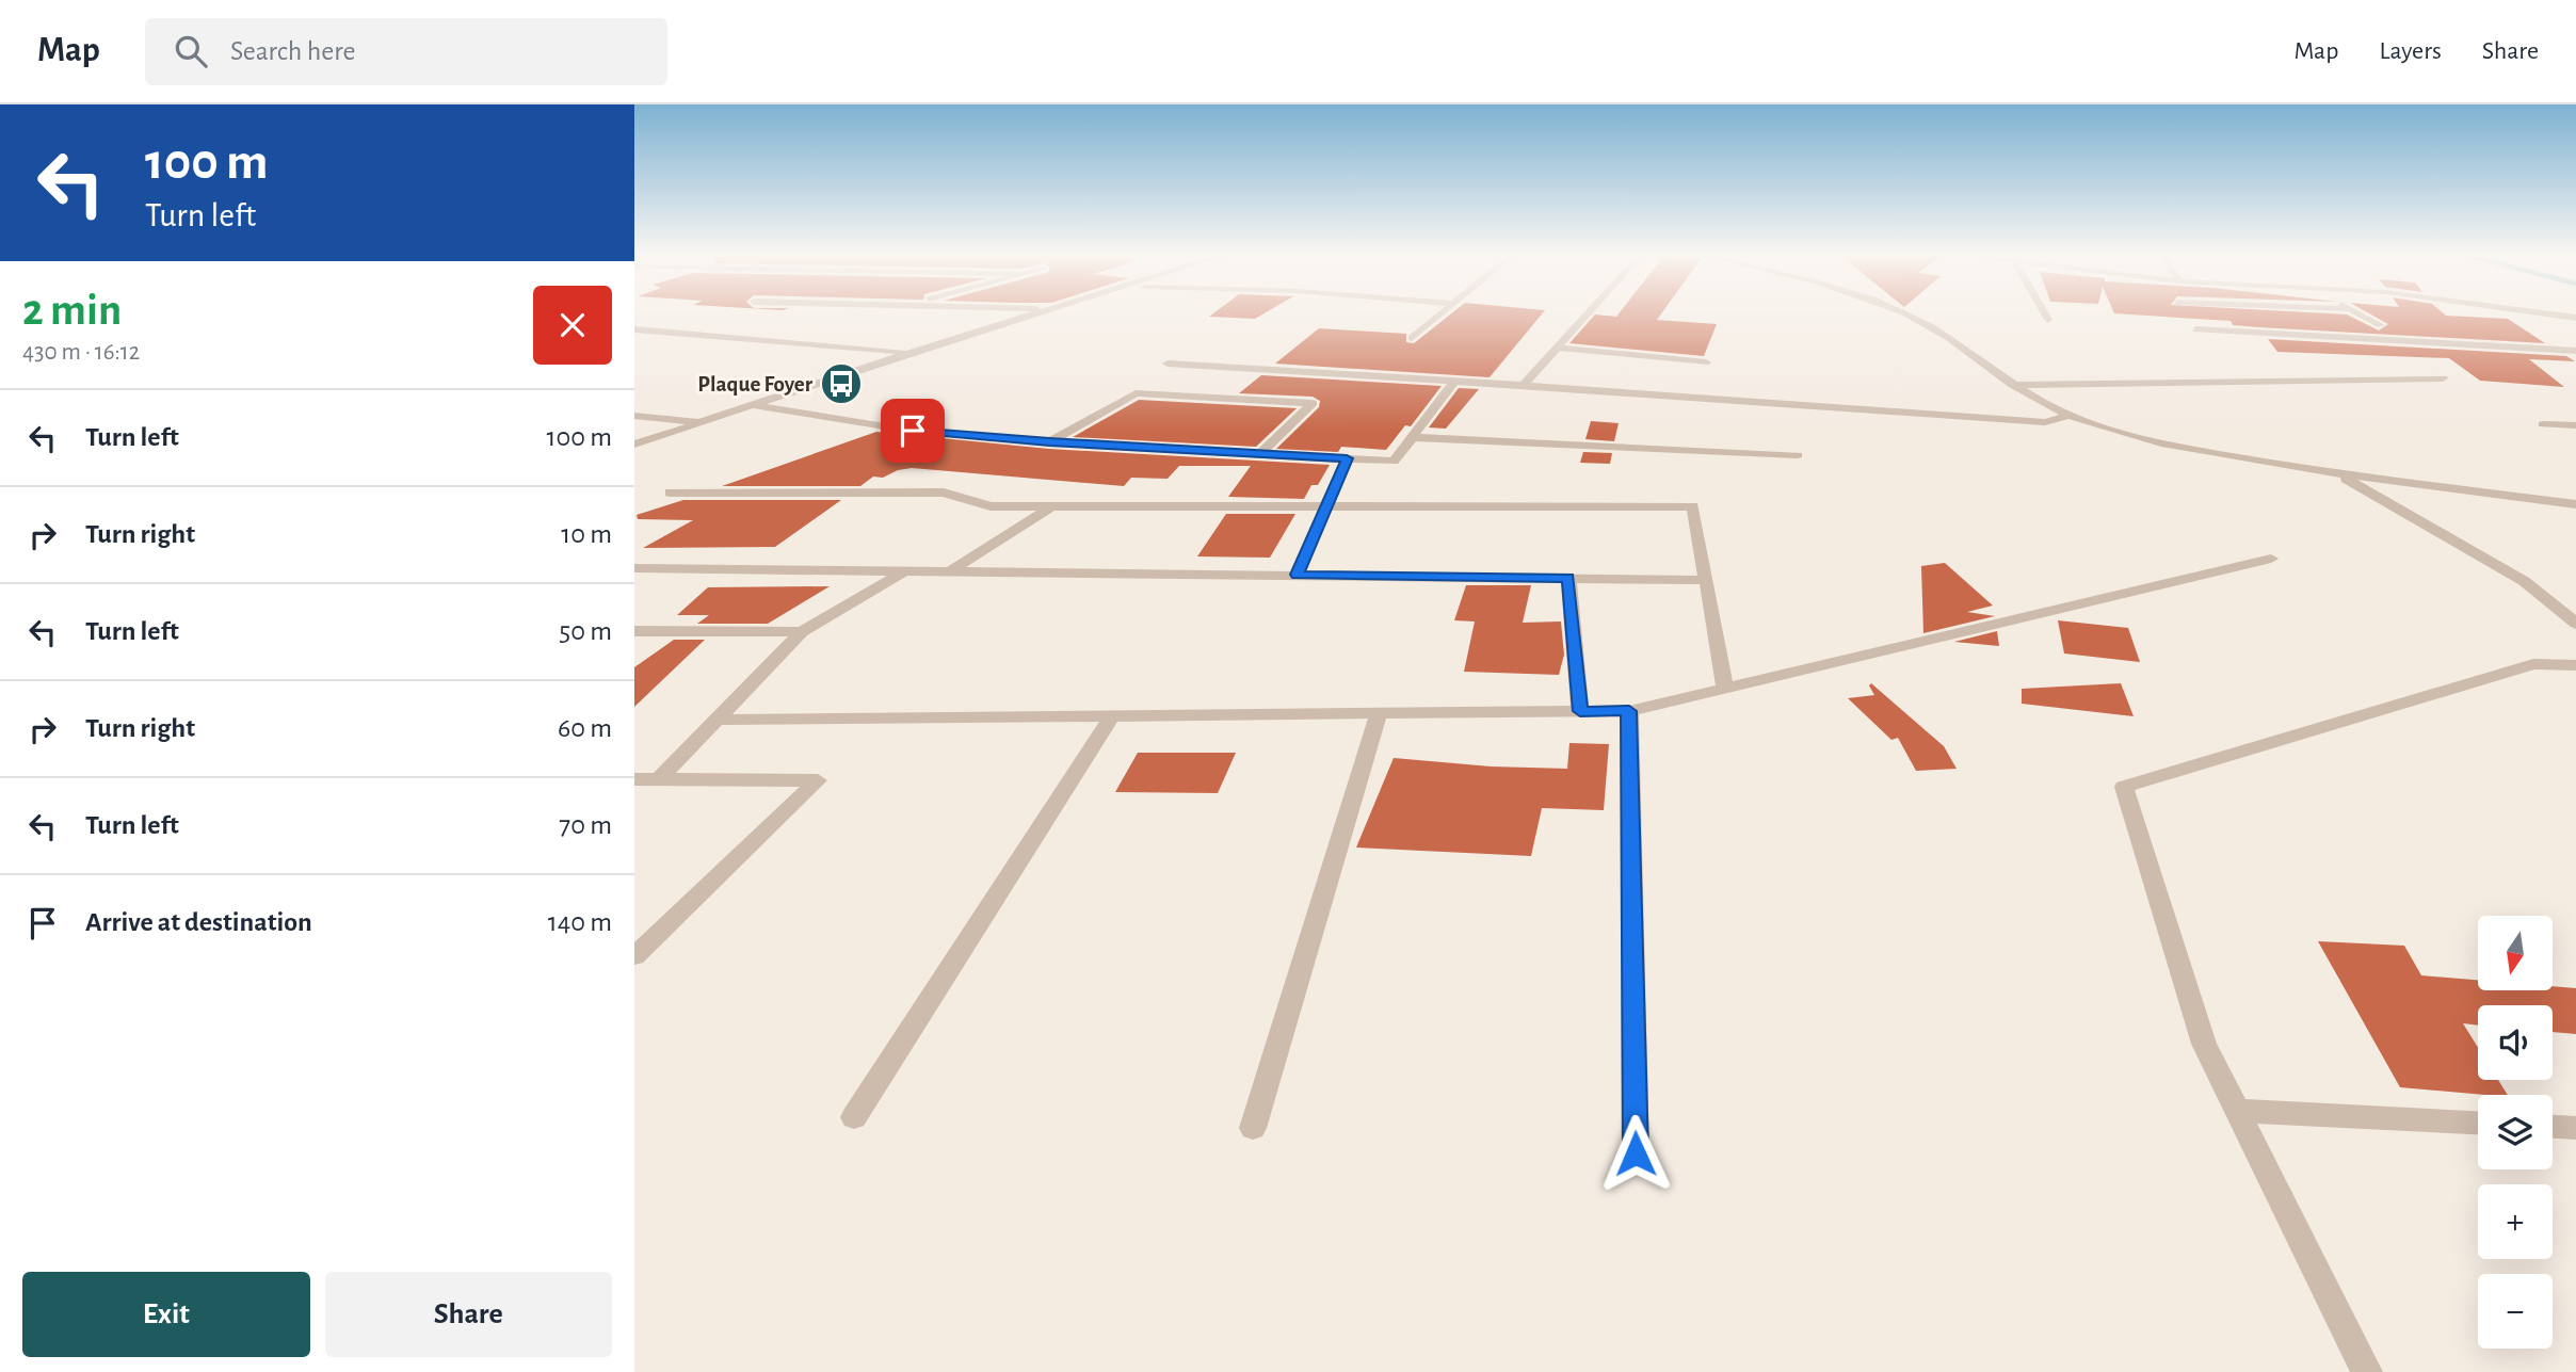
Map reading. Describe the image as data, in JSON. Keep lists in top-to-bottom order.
{
  "places": {
    "bus stop": ["Plaque Foyer"]
  },
  "north": "bottom",
  "page": {
    "header": "Map",
    "search": "Search here",
    "nav": ["Map", "Layers", "Share"],
    "turn": ["100 m", "Turn left"],
    "heading": ["2 min", "430 m · 16:12"],
    "list": [
      {
        "name": "Turn left",
        "value": "100 m"
      },
      {
        "name": "Turn right",
        "value": "10 m"
      },
      {
        "name": "Turn left",
        "value": "50 m"
      },
      {
        "name": "Turn right",
        "value": "60 m"
      },
      {
        "name": "Turn left",
        "value": "70 m"
      },
      {
        "name": "Arrive at destination",
        "value": "140 m"
      }
    ],
    "map_buttons": ["+", "−"],
    "buttons": ["Exit", "Share"]
  }
}
